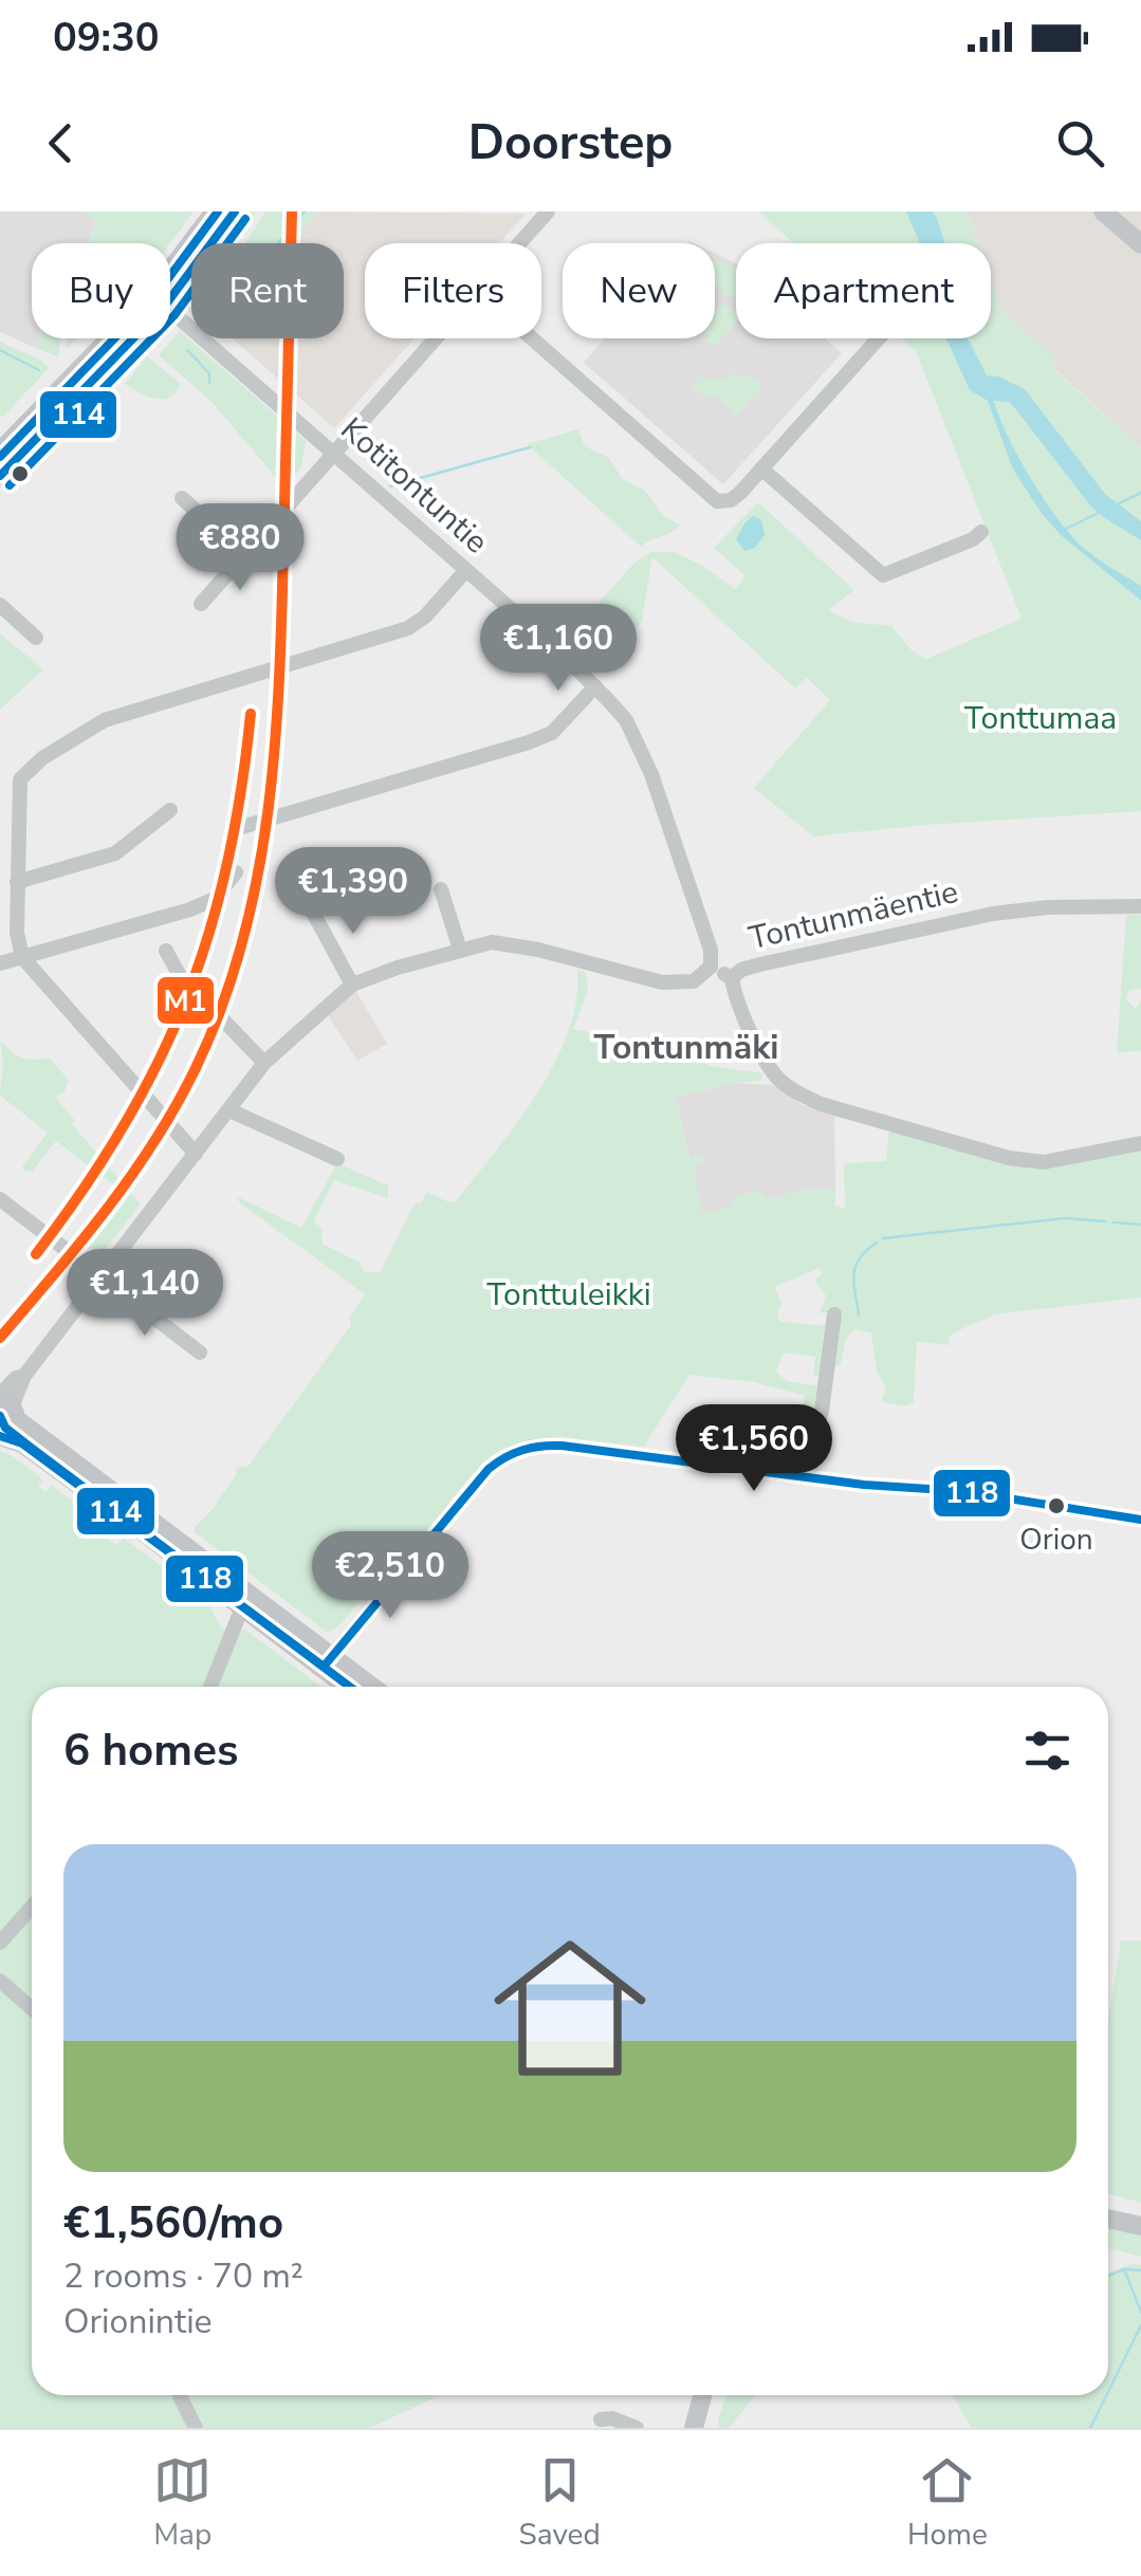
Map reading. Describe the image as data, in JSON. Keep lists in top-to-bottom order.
{
  "streets": {
    "street": ["Kotitontuntie", "Tontunmäentie"]
  },
  "crossings": [
    ["Kotitontuntie", "Tontunmäentie"]
  ],
  "districts": ["Tontunmäki"],
  "parks": ["Tonttumaa", "Tonttuleikki"],
  "places": ["Orion"],
  "lines": ["transit line M1", "transit line 114", "transit line 118"],
  "page": {
    "status": "09:30",
    "header": "Doorstep",
    "chip": [
      "Buy",
      "Rent",
      "Filters",
      "New",
      "Apartment"
    ],
    "price": [
      "€880",
      "€1,160",
      "€1,390",
      "€1,140",
      "€1,560",
      "€2,510"
    ],
    "heading": "6 homes",
    "list": [
      {
        "name": "€1,560/mo",
        "note": "2 rooms · 70 m² · Orionintie"
      }
    ],
    "tabs": ["Map", "Saved", "Home"]
  }
}
